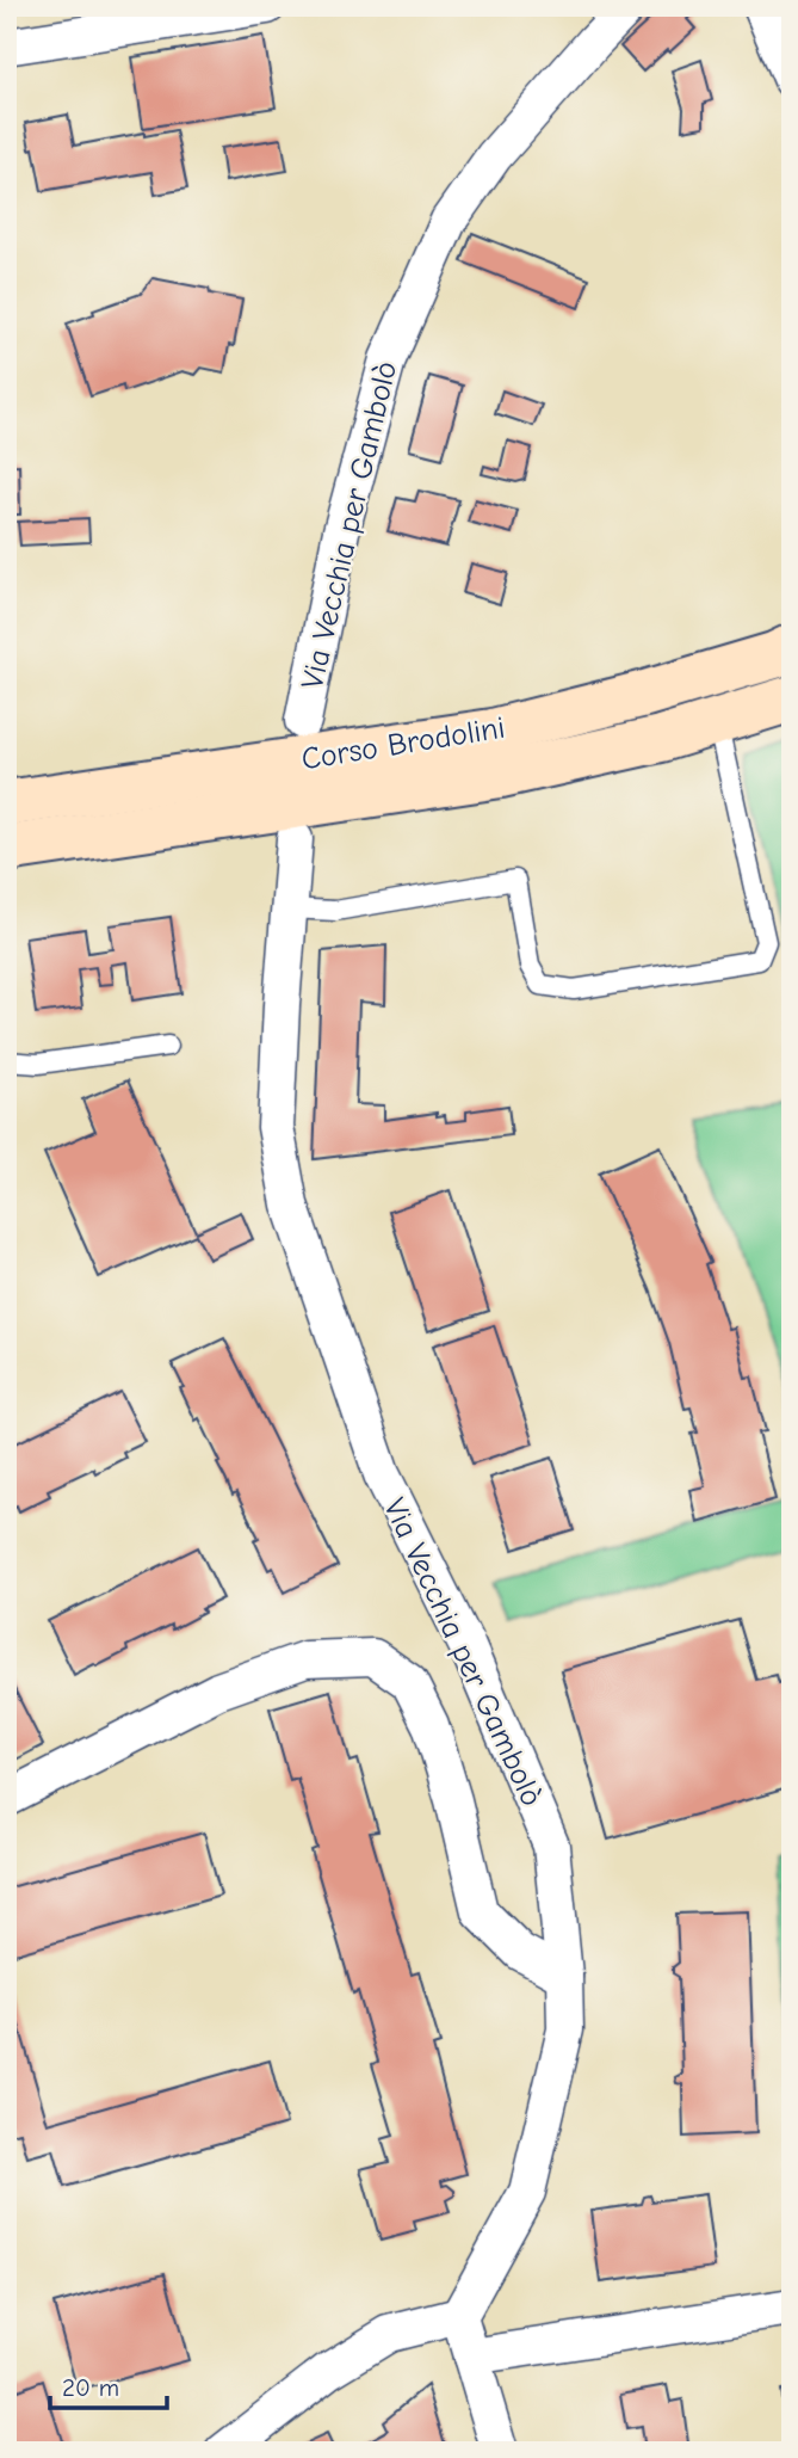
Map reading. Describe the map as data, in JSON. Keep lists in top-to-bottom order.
{
  "streets": {
    "main road": ["Corso Brodolini"],
    "street": ["Via Vecchia per Gambolò"]
  },
  "scale_bar": "20 m"
}
